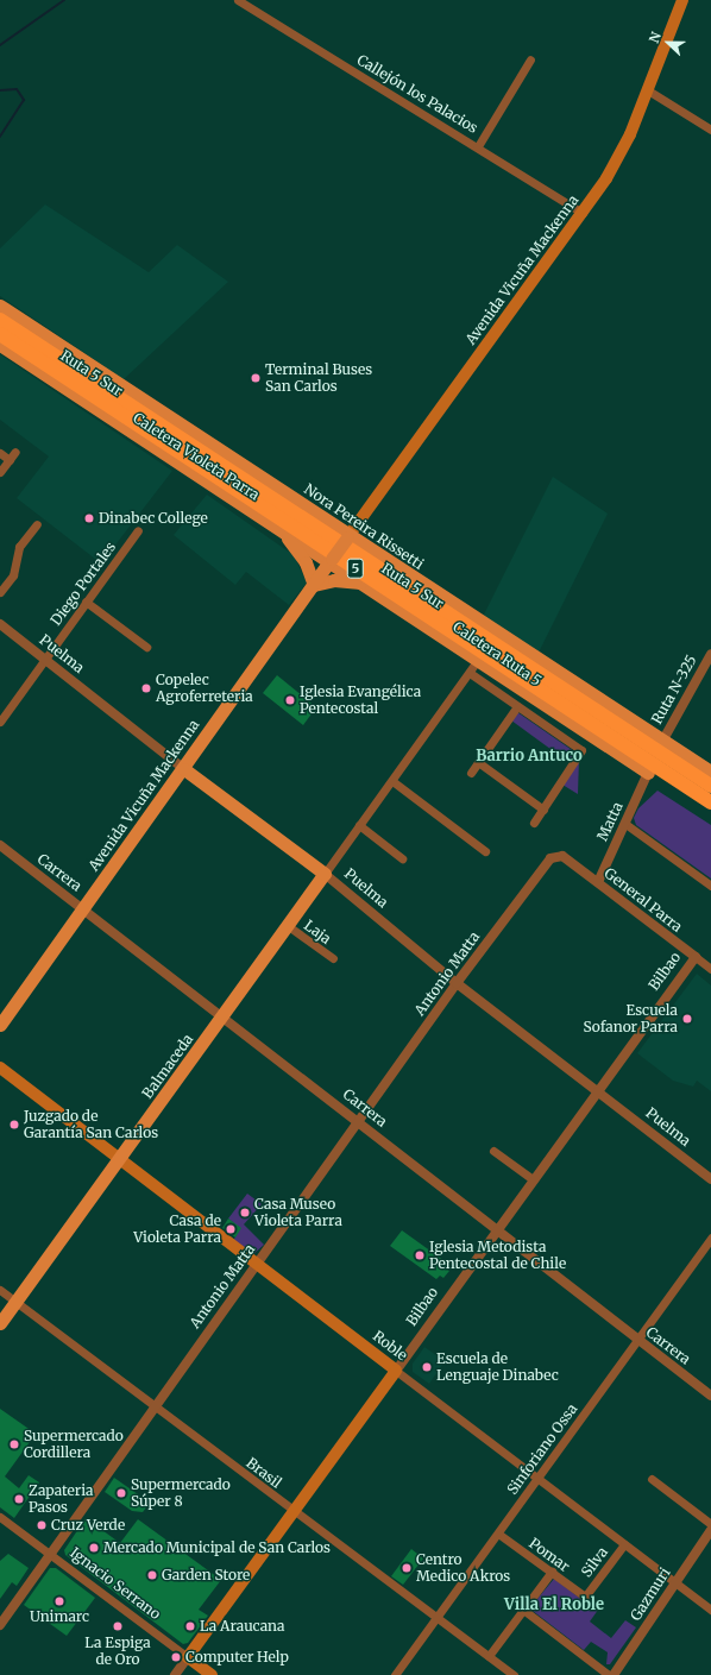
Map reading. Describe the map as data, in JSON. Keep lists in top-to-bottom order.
{
  "streets": {
    "highway": ["Ruta 5 Sur", "5"],
    "main road": [
      "Avenida Vicuña Mackenna",
      "Caletera Violeta Parra",
      "Nora Pereira Rissetti",
      "Puelma",
      "Caletera Ruta 5",
      "Bilbao",
      "Balmaceda",
      "Roble",
      "Ignacio Serrano"
    ],
    "street": [
      "Callejón los Palacios",
      "Diego Portales",
      "Ruta N-325",
      "Matta",
      "Carrera",
      "General Parra",
      "Laja",
      "Antonio Matta",
      "Sinforiano Ossa",
      "Brasil",
      "Pomar",
      "Silva",
      "Gazmuri"
    ]
  },
  "crossings": [
    ["Callejón los Palacios", "Avenida Vicuña Mackenna"],
    ["Avenida Vicuña Mackenna", "Caletera Violeta Parra"],
    ["Avenida Vicuña Mackenna", "Nora Pereira Rissetti"],
    ["Avenida Vicuña Mackenna", "Puelma"],
    ["Avenida Vicuña Mackenna", "Caletera Ruta 5"],
    ["Avenida Vicuña Mackenna", "Carrera"],
    ["Caletera Violeta Parra", "Caletera Ruta 5"],
    ["Nora Pereira Rissetti", "Ruta N-325"],
    ["Diego Portales", "Puelma"],
    ["Puelma", "Bilbao"],
    ["Puelma", "Antonio Matta"],
    ["Puelma", "Balmaceda"],
    ["Caletera Ruta 5", "Matta"],
    ["Caletera Ruta 5", "Balmaceda"],
    ["Matta", "General Parra"],
    ["Carrera", "Bilbao"],
    ["Carrera", "Antonio Matta"],
    ["Carrera", "Balmaceda"],
    ["Carrera", "Sinforiano Ossa"],
    ["General Parra", "Bilbao"],
    ["General Parra", "Antonio Matta"],
    ["Laja", "Balmaceda"],
    ["Bilbao", "Roble"],
    ["Bilbao", "Brasil"],
    ["Bilbao", "Ignacio Serrano"],
    ["Antonio Matta", "Roble"],
    ["Antonio Matta", "Brasil"],
    ["Antonio Matta", "Ignacio Serrano"],
    ["Balmaceda", "Roble"],
    ["Balmaceda", "Brasil"],
    ["Roble", "Sinforiano Ossa"],
    ["Roble", "Silva"],
    ["Roble", "Gazmuri"],
    ["Sinforiano Ossa", "Brasil"],
    ["Sinforiano Ossa", "Pomar"],
    ["Pomar", "Silva"]
  ],
  "districts": ["Barrio Antuco", "Villa El Roble"],
  "places": [
    "Terminal Buses San Carlos",
    "Dinabec College",
    "Copelec Agroferreteria",
    "Iglesia Evangélica Pentecostal",
    "Escuela Sofanor Parra",
    "Juzgado de Garantía San Carlos",
    "Casa Museo Violeta Parra",
    "Casa de Violeta Parra",
    "Iglesia Metodista Pentecostal de Chile",
    "Escuela de Lenguaje Dinabec",
    "Supermercado Cordillera",
    "Supermercado Súper 8",
    "Zapateria Pasos",
    "Cruz Verde",
    "Mercado Municipal de San Carlos",
    "Centro Medico Akros",
    "Garden Store",
    "Unimarc",
    "La Espiga de Oro",
    "La Araucana",
    "Computer Help"
  ],
  "north": "left"
}
